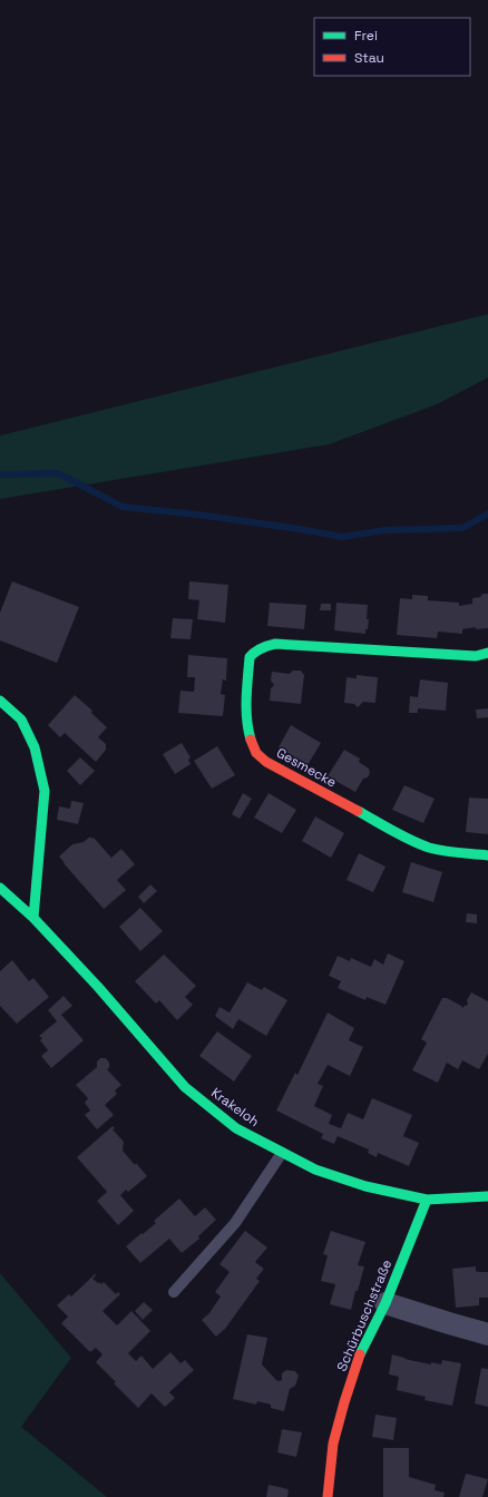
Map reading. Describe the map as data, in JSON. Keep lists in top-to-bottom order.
{
  "streets": {
    "street": ["Gesmecke", "Krakeloh", "Schürbuschstraße"]
  },
  "crossings": [
    ["Krakeloh", "Schürbuschstraße"]
  ],
  "legend": ["Frei", "Stau"]
}
